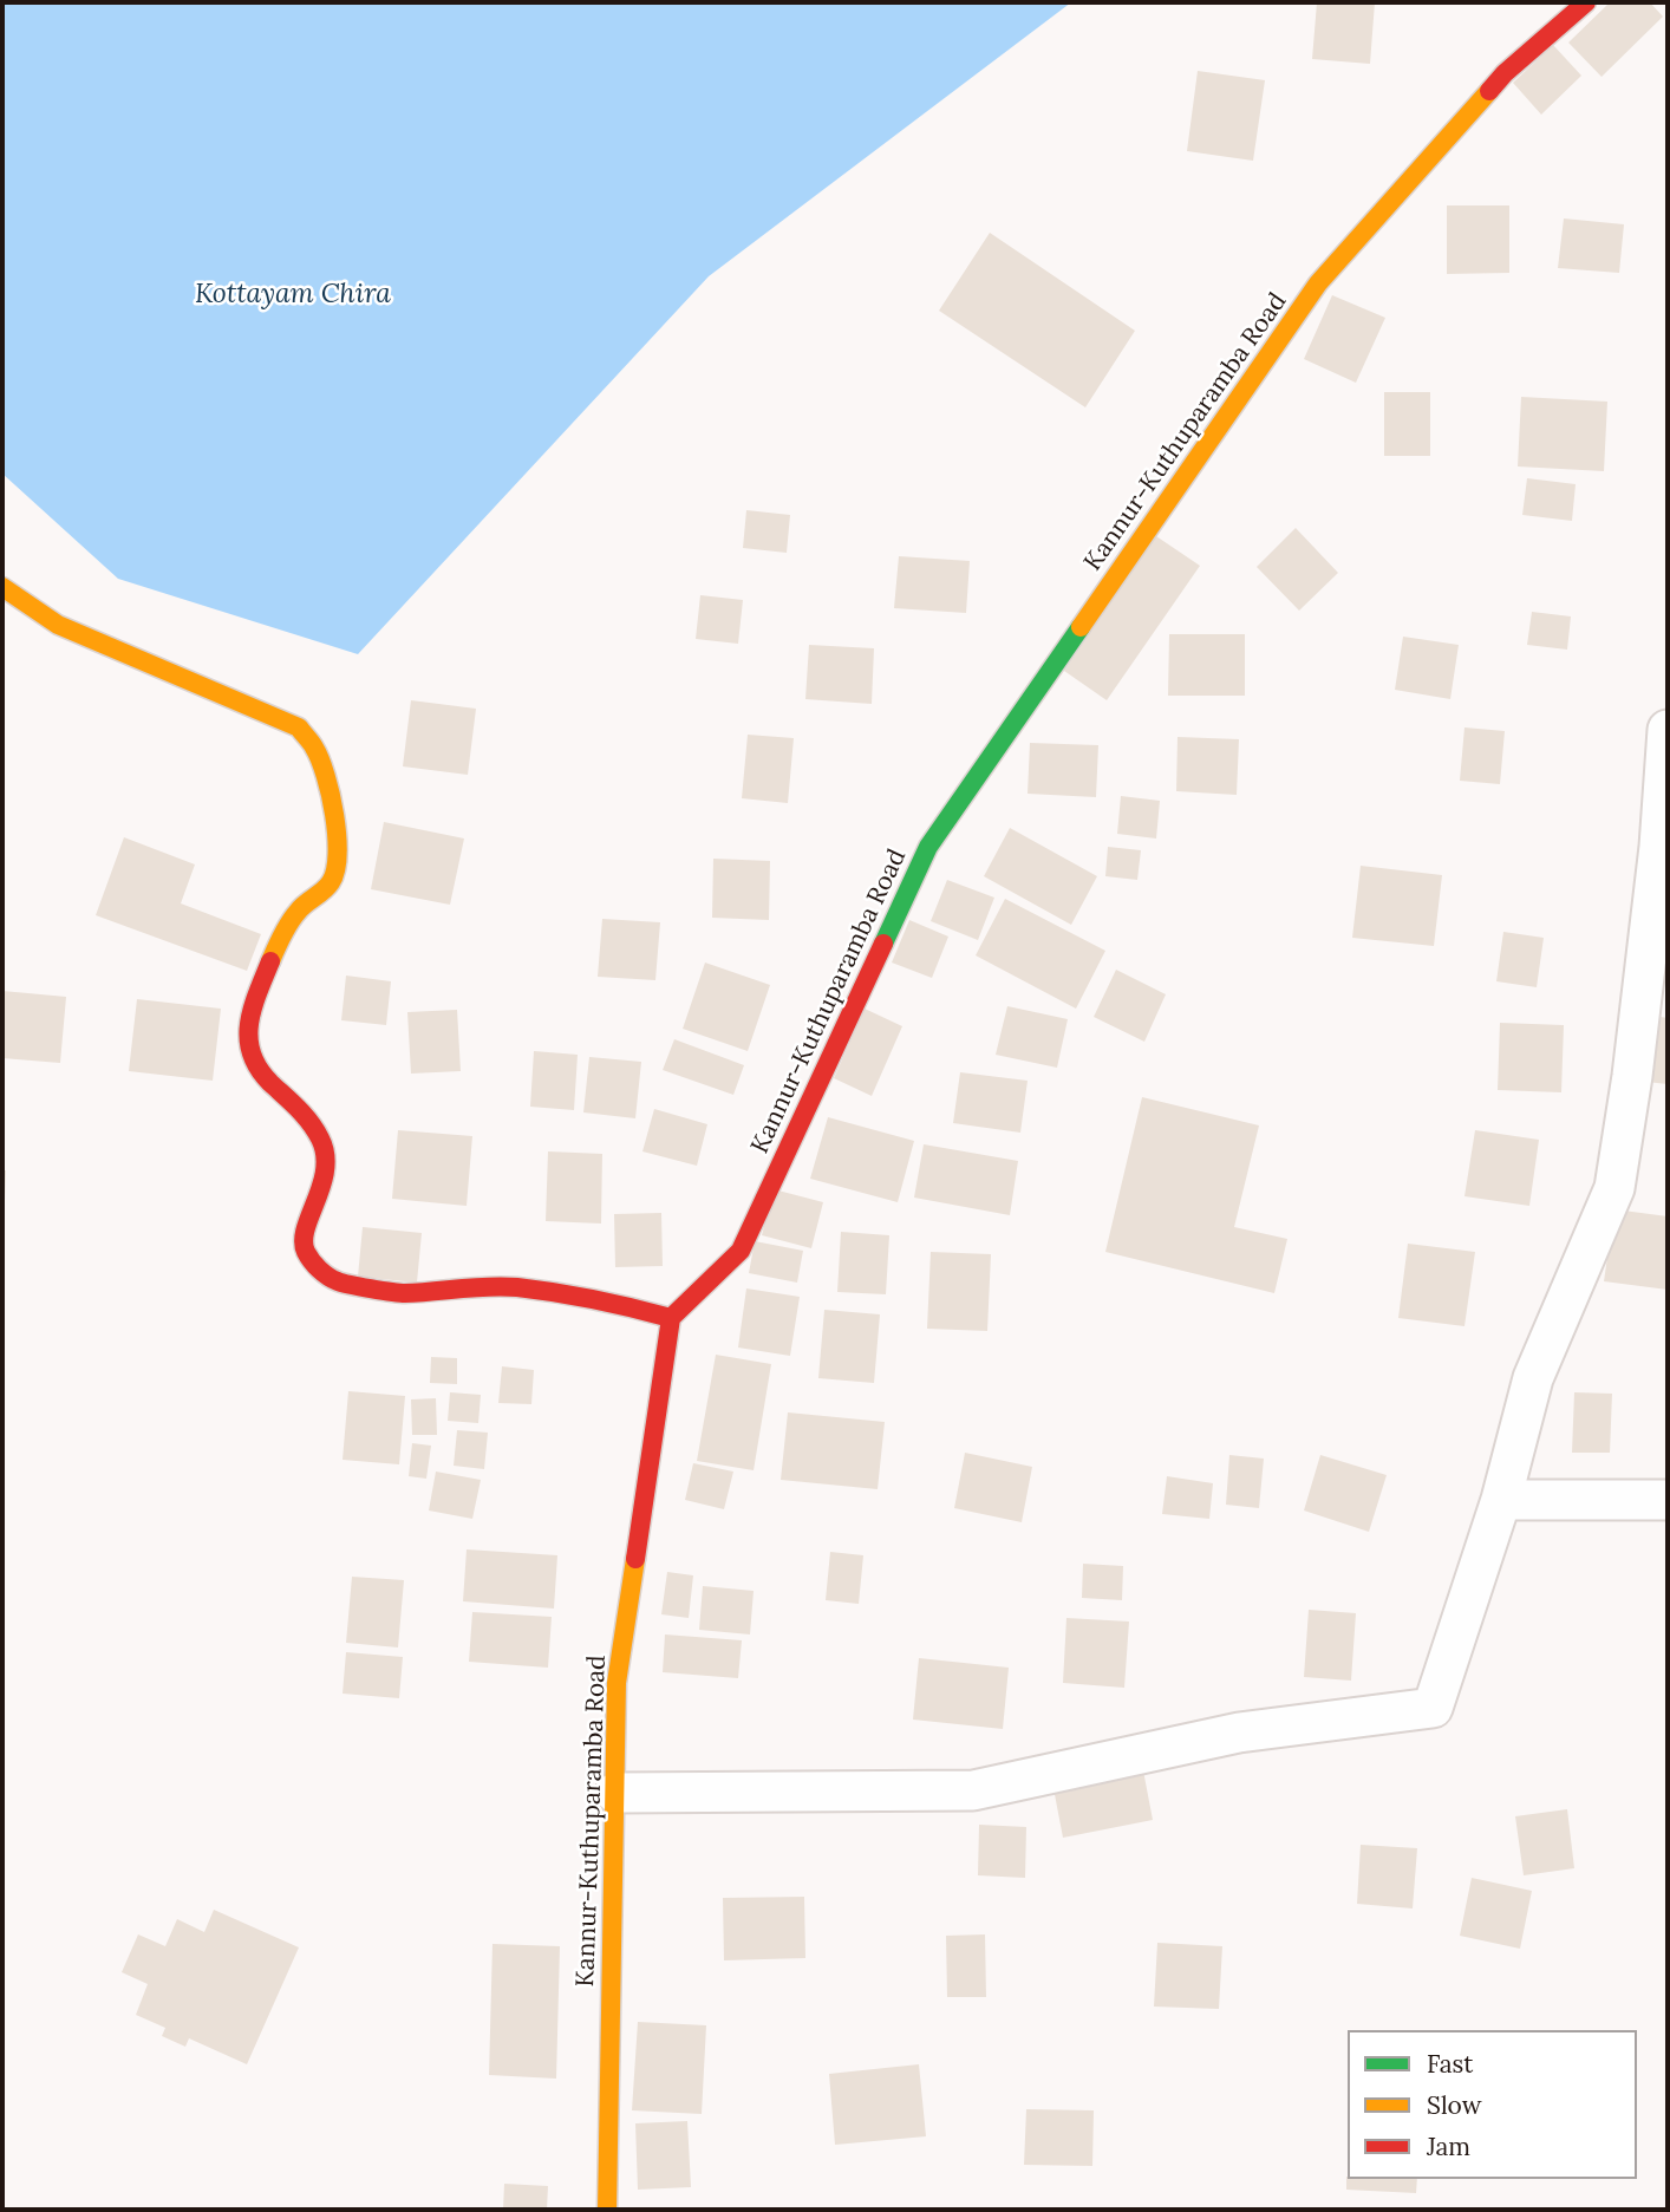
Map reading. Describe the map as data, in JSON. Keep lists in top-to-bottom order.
{
  "streets": {
    "main road": ["Kannur-Kuthuparamba Road"]
  },
  "water": ["Kottayam Chira"],
  "legend": ["Fast", "Slow", "Jam"]
}
